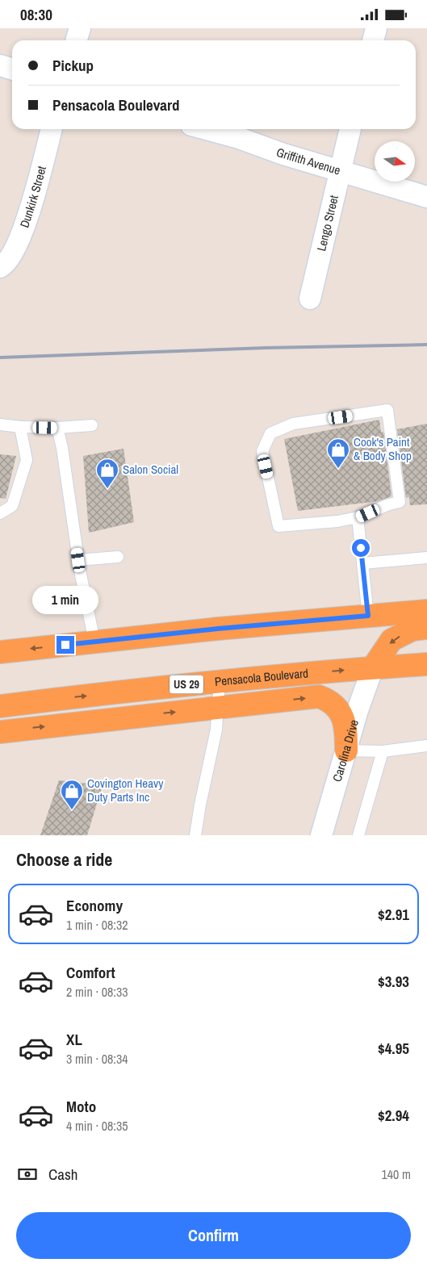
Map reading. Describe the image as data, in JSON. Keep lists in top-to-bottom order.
{
  "streets": {
    "highway": ["Pensacola Boulevard", "US 29"],
    "street": [
      "Griffith Avenue",
      "Dunkirk Street",
      "Lengo Street",
      "Carolina Drive"
    ]
  },
  "crossings": [
    ["Griffith Avenue", "Lengo Street"],
    ["Pensacola Boulevard", "Carolina Drive"]
  ],
  "places": {
    "shop": ["Cook's Paint & Body Shop", "Salon Social", "Covington Heavy Duty Parts Inc"]
  },
  "north": "right",
  "page": {
    "status": "08:30",
    "banner": ["Pickup", "Pensacola Boulevard"],
    "bubble": "1 min",
    "heading": "Choose a ride",
    "list": [
      {
        "name": "Economy",
        "note": "1 min · 08:32",
        "value": "$2.91"
      },
      {
        "name": "Comfort",
        "note": "2 min · 08:33",
        "value": "$3.93"
      },
      {
        "name": "XL",
        "note": "3 min · 08:34",
        "value": "$4.95"
      },
      {
        "name": "Moto",
        "note": "4 min · 08:35",
        "value": "$2.94"
      }
    ],
    "pay": ["Cash", "140 m"],
    "buttons": "Confirm"
  }
}
